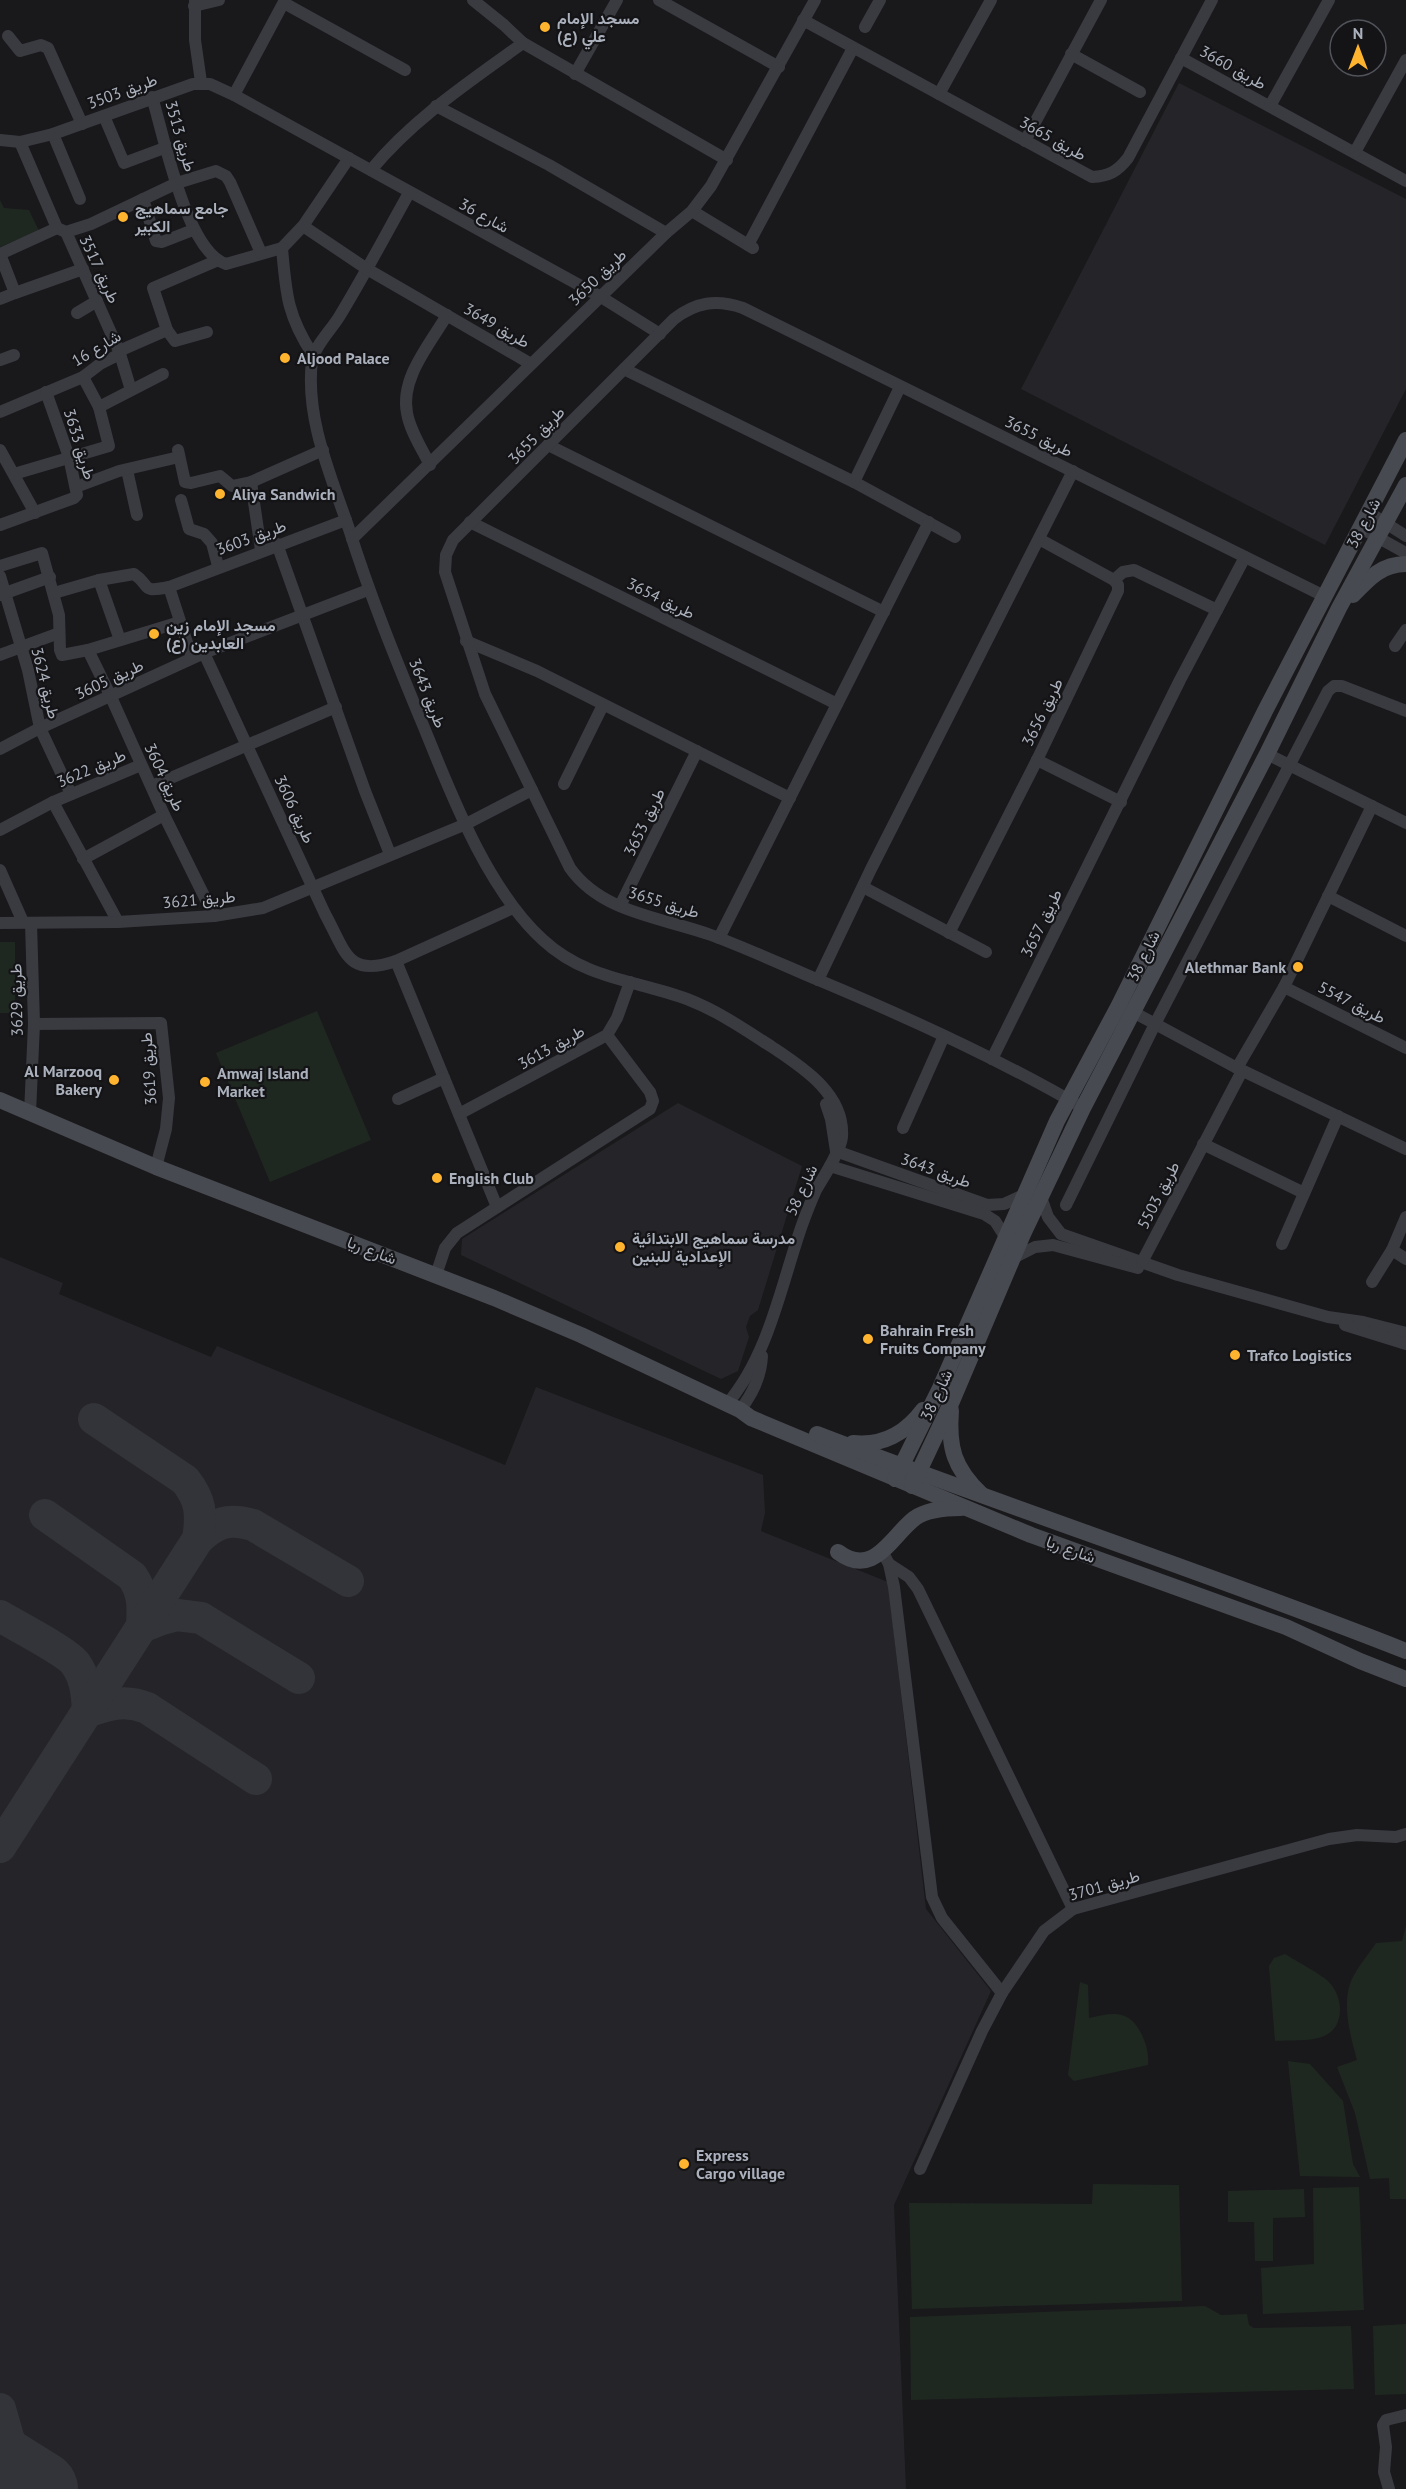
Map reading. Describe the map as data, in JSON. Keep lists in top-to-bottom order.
{
  "streets": {
    "main road": ["شارع 38", "شارع ريا"],
    "street": [
      "طريق 3660",
      "طريق 3503",
      "طريق 3513",
      "طريق 3665",
      "شارع 36",
      "طريق 3517",
      "طريق 3650",
      "طريق 3649",
      "شارع 16",
      "طريق 3655",
      "طريق 3633",
      "طريق 3603",
      "طريق 3654",
      "طريق 3605",
      "طريق 3624",
      "طريق 3643",
      "طريق 3656",
      "طريق 3622",
      "طريق 3604",
      "طريق 3606",
      "طريق 3653",
      "طريق 3621",
      "طريق 3657",
      "طريق 3629",
      "طريق 5547",
      "طريق 3613",
      "طريق 3619",
      "شارع 58",
      "طريق 5503",
      "طريق 3701"
    ]
  },
  "crossings": [
    ["طريق 3660", "طريق 3665"],
    ["طريق 3503", "طريق 3513"],
    ["طريق 3503", "طريق 3517"],
    ["طريق 3665", "طريق 3650"],
    ["شارع 36", "طريق 3650"],
    ["شارع 36", "طريق 3655"],
    ["طريق 3517", "شارع 16"],
    ["طريق 3650", "طريق 3649"],
    ["طريق 3650", "طريق 3643"],
    ["شارع 16", "طريق 3633"],
    ["طريق 3655", "شارع 38"],
    ["طريق 3655", "طريق 3654"],
    ["طريق 3655", "طريق 3653"],
    ["طريق 3655", "طريق 3621"],
    ["طريق 3655", "طريق 3657"],
    ["شارع 38", "طريق 3643"],
    ["شارع 38", "شارع ريا"],
    ["طريق 3603", "طريق 3643"],
    ["طريق 3605", "طريق 3624"],
    ["طريق 3605", "طريق 3643"],
    ["طريق 3605", "طريق 3604"],
    ["طريق 3605", "طريق 3606"],
    ["طريق 3624", "طريق 3622"],
    ["طريق 3643", "طريق 3621"],
    ["طريق 3643", "طريق 3613"],
    ["طريق 3643", "شارع 58"],
    ["طريق 3622", "طريق 3604"],
    ["طريق 3622", "طريق 3621"],
    ["طريق 3604", "طريق 3621"],
    ["طريق 3606", "طريق 3621"],
    ["طريق 3621", "طريق 3629"],
    ["طريق 3629", "طريق 3619"],
    ["طريق 3629", "شارع ريا"],
    ["طريق 3619", "شارع ريا"],
    ["شارع 58", "شارع ريا"]
  ],
  "places": [
    "مسجد الإمام علي (ع)",
    "جامع سماهيج الكبير",
    "Aljood Palace",
    "Aliya Sandwich",
    "مسجد الإمام زين العابدين (ع)",
    "Alethmar Bank",
    "Al Marzooq Bakery",
    "Amwaj Island Market",
    "English Club",
    "مدرسة سماهيج الابتدائية الإعدادية للبنين",
    "Bahrain Fresh Fruits Company",
    "Trafco Logistics",
    "Express Cargo village"
  ],
  "north": "top"
}
